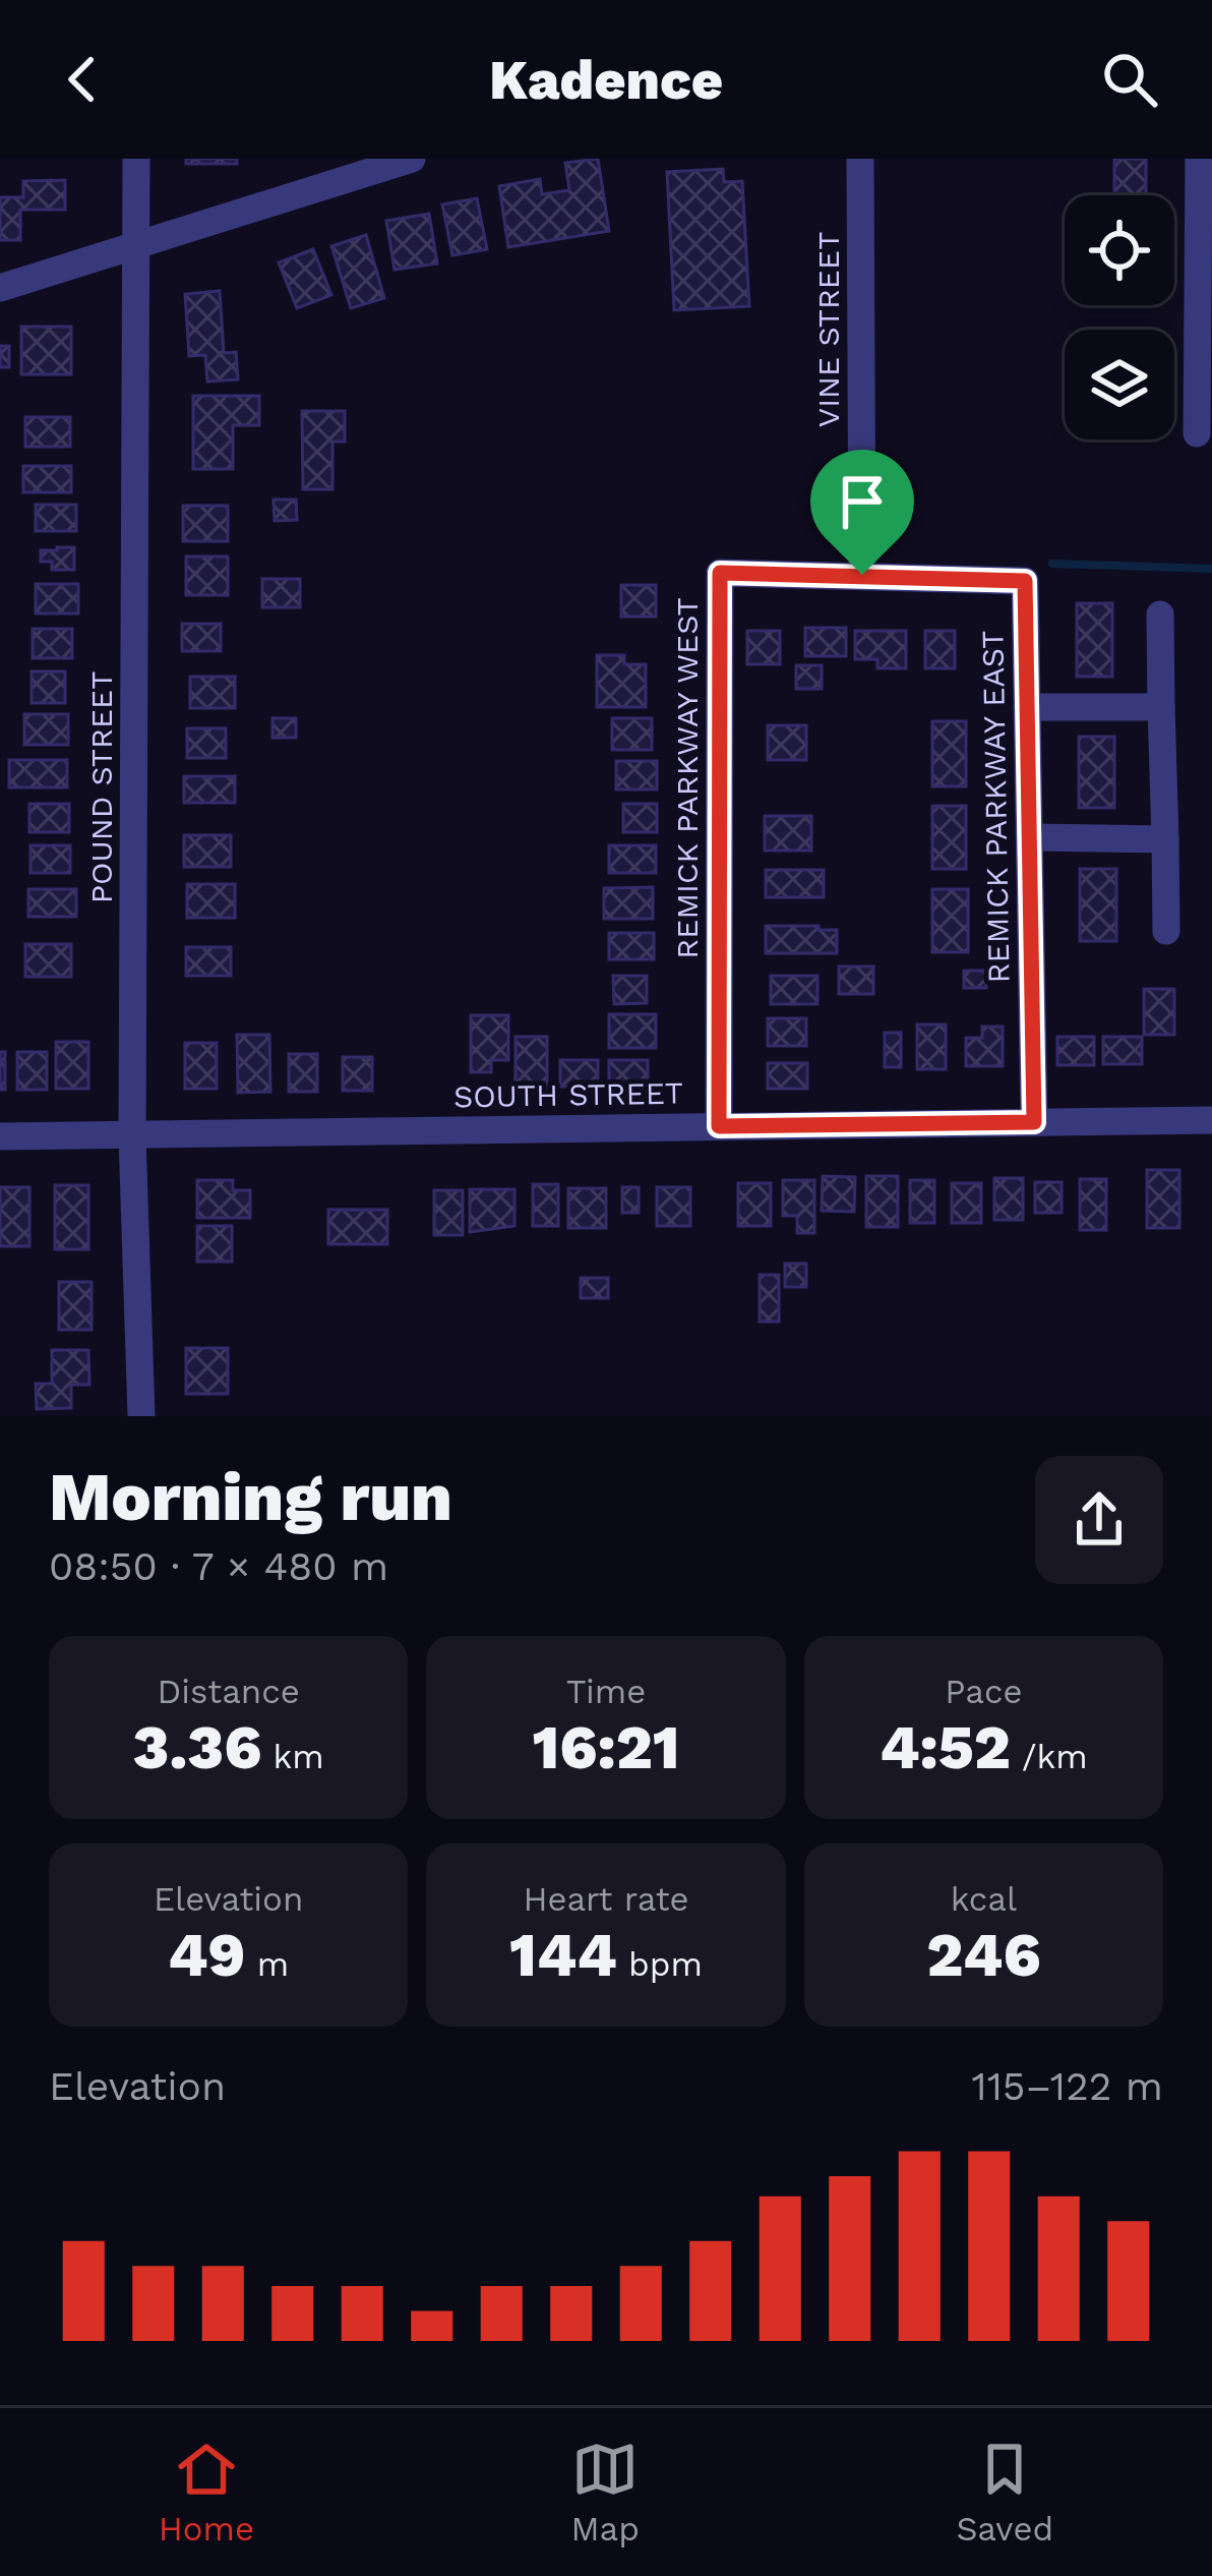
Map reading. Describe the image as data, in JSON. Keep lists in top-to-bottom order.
{
  "streets": {
    "street": [
      "VINE STREET",
      "REMICK PARKWAY WEST",
      "POUND STREET",
      "REMICK PARKWAY EAST",
      "SOUTH STREET"
    ]
  },
  "crossings": [
    ["VINE STREET", "REMICK PARKWAY WEST"],
    ["VINE STREET", "REMICK PARKWAY EAST"],
    ["REMICK PARKWAY WEST", "REMICK PARKWAY EAST"],
    ["REMICK PARKWAY WEST", "SOUTH STREET"],
    ["POUND STREET", "SOUTH STREET"],
    ["REMICK PARKWAY EAST", "SOUTH STREET"]
  ],
  "page": {
    "header": "Kadence",
    "heading": ["Morning run", "08:50 · 7 × 480 m"],
    "stats": [
      ["Distance", "3.36 km"],
      ["Time", "16:21"],
      ["Pace", "4:52 /km"],
      ["Elevation", "49 m"],
      ["Heart rate", "144 bpm"],
      ["kcal", "246"]
    ],
    "chart": ["Elevation", "115–122 m"],
    "tabs": ["Home", "Map", "Saved"]
  }
}
